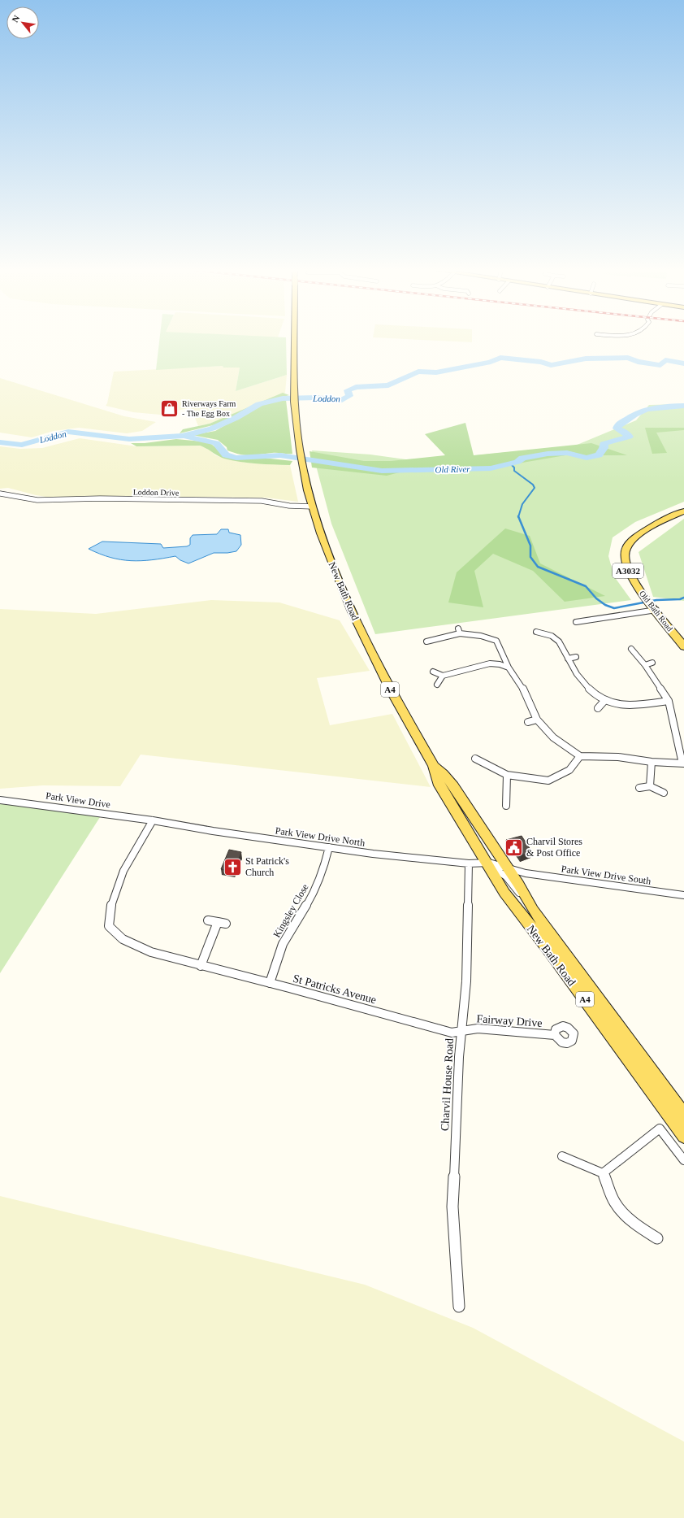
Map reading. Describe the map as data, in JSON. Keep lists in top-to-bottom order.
{
  "streets": {
    "main road": [
      "A3032",
      "New Bath Road",
      "Old Bath Road",
      "A4"
    ],
    "street": [
      "Loddon Drive",
      "Park View Drive",
      "Park View Drive North",
      "Park View Drive South",
      "Kingsley Close",
      "St Patricks Avenue",
      "Fairway Drive",
      "Charvil House Road"
    ]
  },
  "crossings": [
    ["Loddon Drive", "New Bath Road"],
    ["New Bath Road", "Park View Drive North"],
    ["New Bath Road", "Park View Drive South"],
    ["Park View Drive", "Park View Drive North"],
    ["Park View Drive", "St Patricks Avenue"],
    ["Park View Drive North", "Park View Drive South"],
    ["Park View Drive North", "Kingsley Close"],
    ["Park View Drive North", "St Patricks Avenue"],
    ["Park View Drive North", "Charvil House Road"],
    ["Kingsley Close", "St Patricks Avenue"],
    ["St Patricks Avenue", "Fairway Drive"],
    ["St Patricks Avenue", "Charvil House Road"],
    ["Fairway Drive", "Charvil House Road"]
  ],
  "water": ["Loddon", "Old River"],
  "places": {
    "shop": ["Riverways Farm - The Egg Box"],
    "public building": ["Charvil Stores & Post Office"],
    "church": ["St Patrick's Church"]
  },
  "north": "top left"
}
